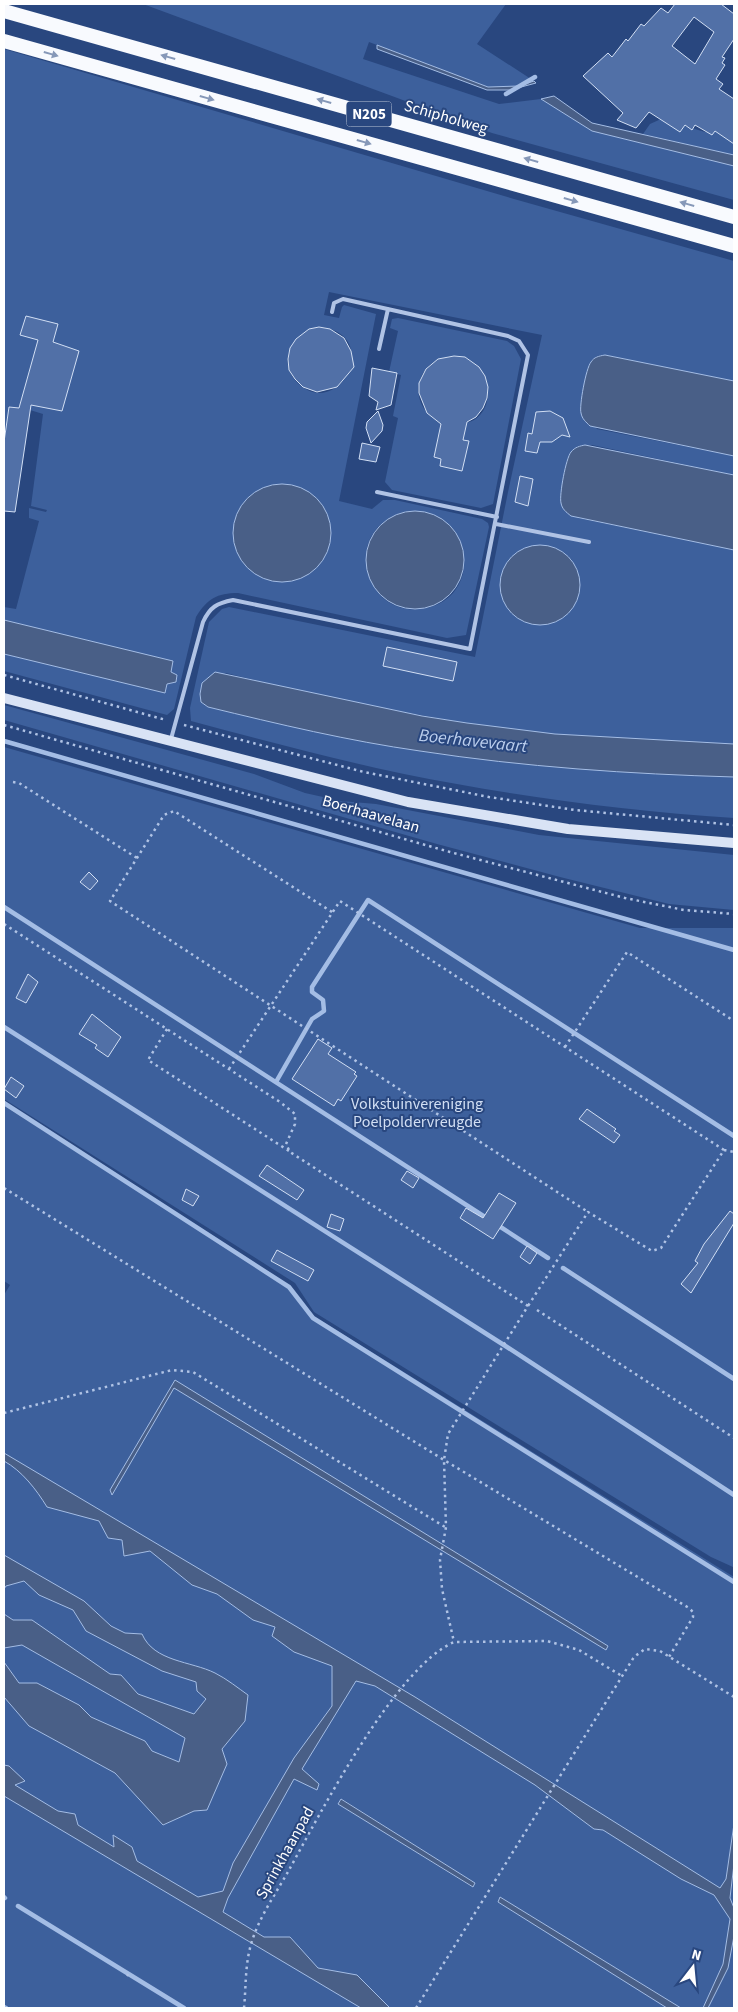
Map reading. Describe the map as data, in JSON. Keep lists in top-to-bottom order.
{
  "streets": {
    "highway": ["N205", "Schipholweg"],
    "main road": ["Boerhaavelaan"],
    "path": ["Sprinkhaanpad"]
  },
  "water": ["Boerhavevaart"],
  "parks": ["Volkstuinvereniging Poelpoldervreugde"],
  "north": "top"
}
